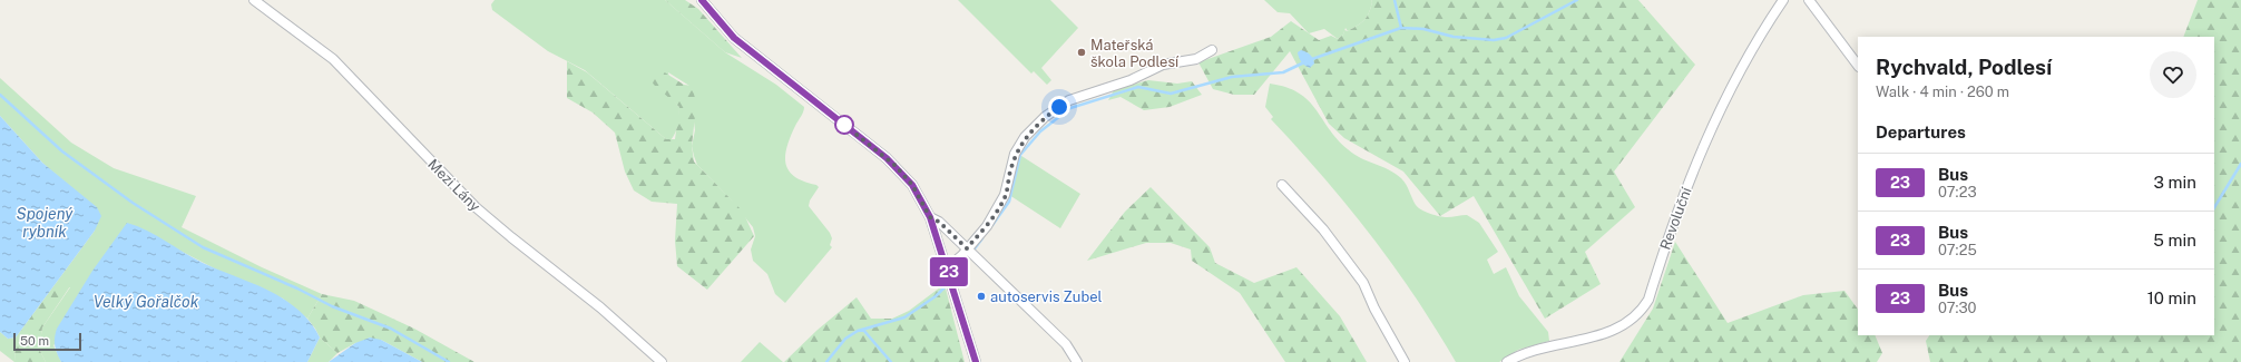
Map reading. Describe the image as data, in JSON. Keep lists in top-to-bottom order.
{
  "streets": {
    "street": ["Mezi Lány", "Revoluční"]
  },
  "water": ["Spojený rybník", "Velký Gořalčok"],
  "places": ["Mateřská škola Podlesí", "autoservis Zubel"],
  "lines": ["bus line 23"],
  "scale_bar": "50 m",
  "page": {
    "on_map": "23",
    "heading": [
      ["Rychvald, Podlesí", "Walk · 4 min · 260 m"],
      "Departures"
    ],
    "list": [
      {
        "mark": "23",
        "name": "Bus",
        "note": "07:23",
        "value": "3 min"
      },
      {
        "mark": "23",
        "name": "Bus",
        "note": "07:25",
        "value": "5 min"
      },
      {
        "mark": "23",
        "name": "Bus",
        "note": "07:30",
        "value": "10 min"
      }
    ],
    "scale": "50 m"
  }
}
